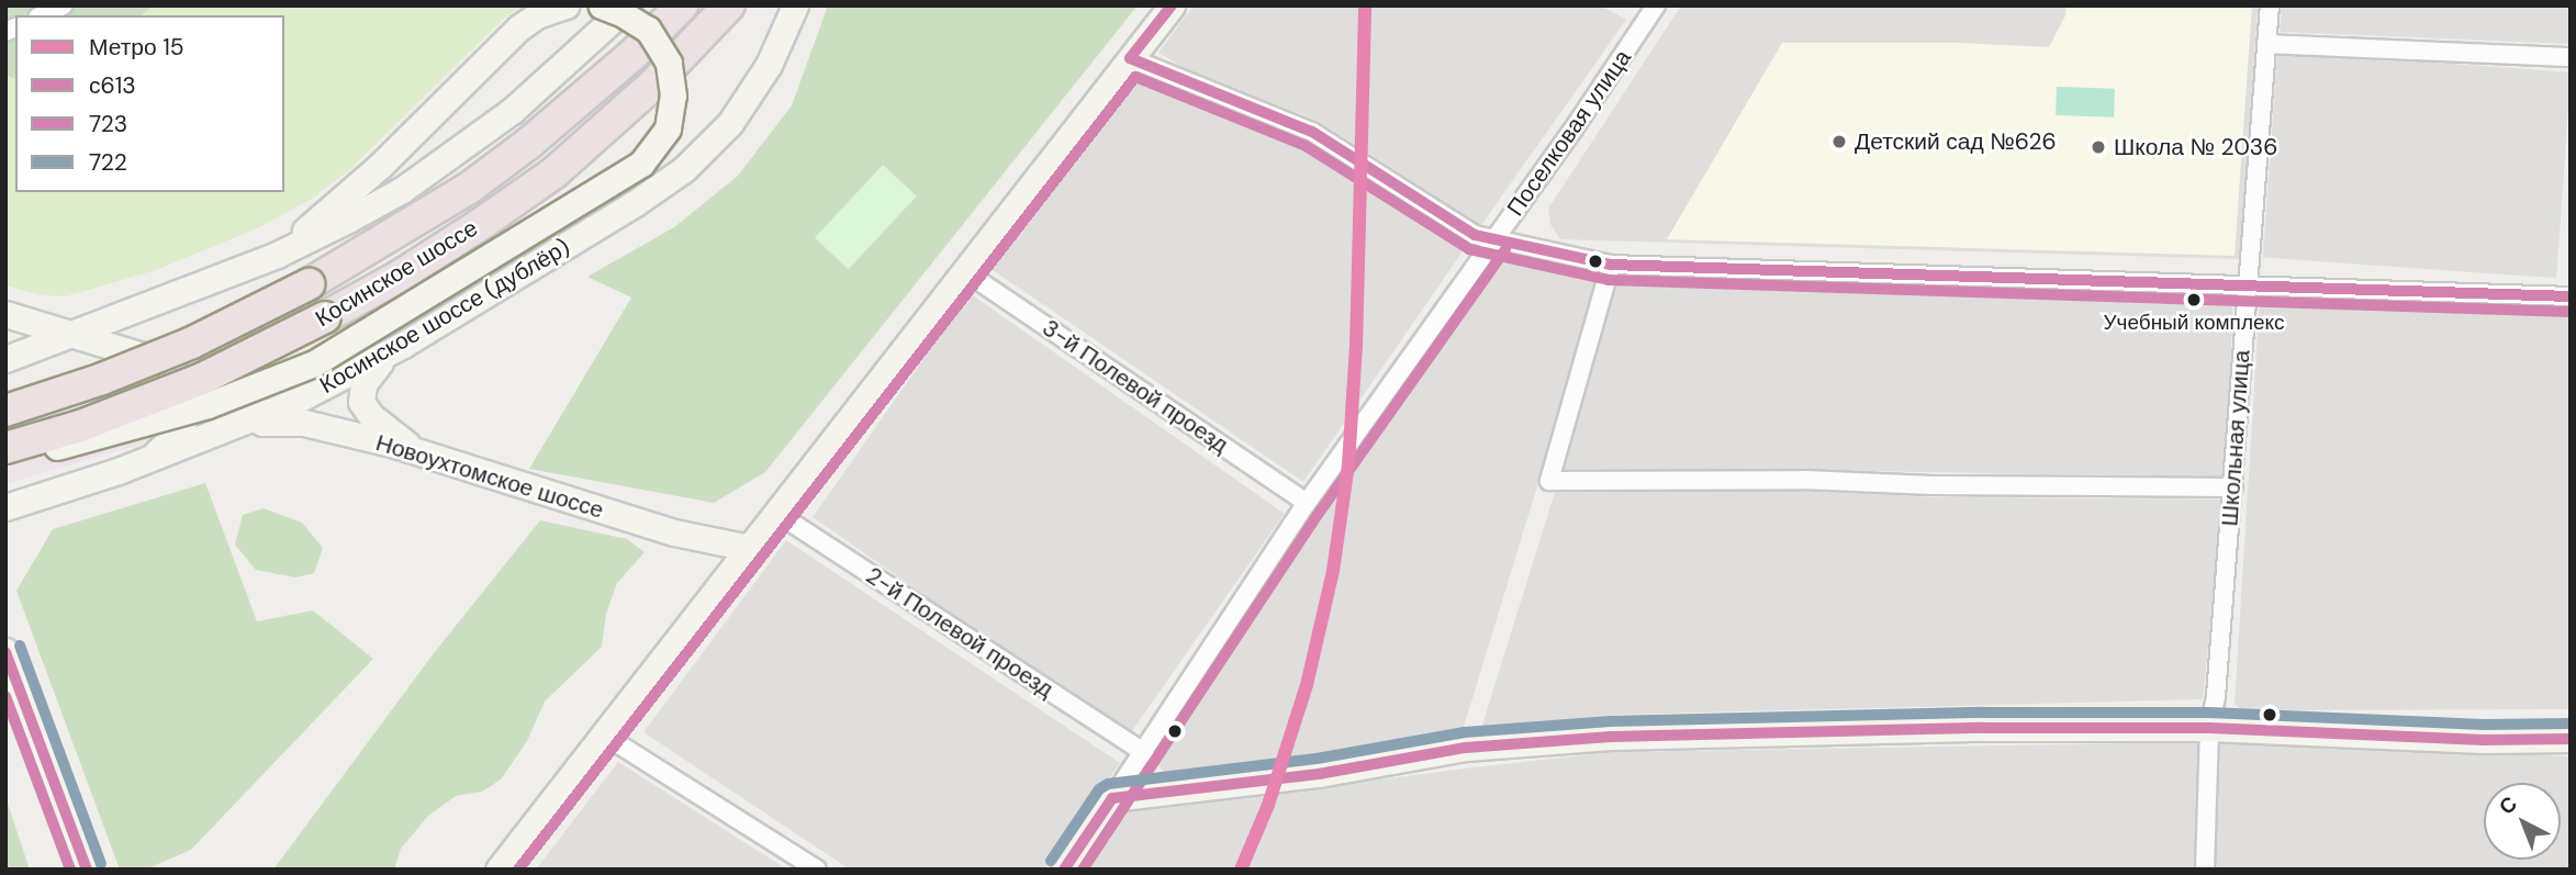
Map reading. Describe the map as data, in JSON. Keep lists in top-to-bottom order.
{
  "streets": {
    "highway": ["Косинское шоссе"],
    "street": [
      "Поселковая улица",
      "Косинское шоссе (дублёр)",
      "3-й Полевой проезд",
      "Школьная улица",
      "Новоухтомское шоссе",
      "2-й Полевой проезд"
    ]
  },
  "crossings": [
    ["Поселковая улица", "3-й Полевой проезд"],
    ["Поселковая улица", "2-й Полевой проезд"],
    ["Косинское шоссе (дублёр)", "Новоухтомское шоссе"]
  ],
  "places": ["Детский сад №626", "Школа № 2036", "Учебный комплекс"],
  "lines": [
    "metro line 15",
    "transit line с613",
    "transit line 723",
    "transit line 722"
  ],
  "legend": [
    "Метро 15",
    "с613",
    "723",
    "722"
  ],
  "north": "top left"
}
